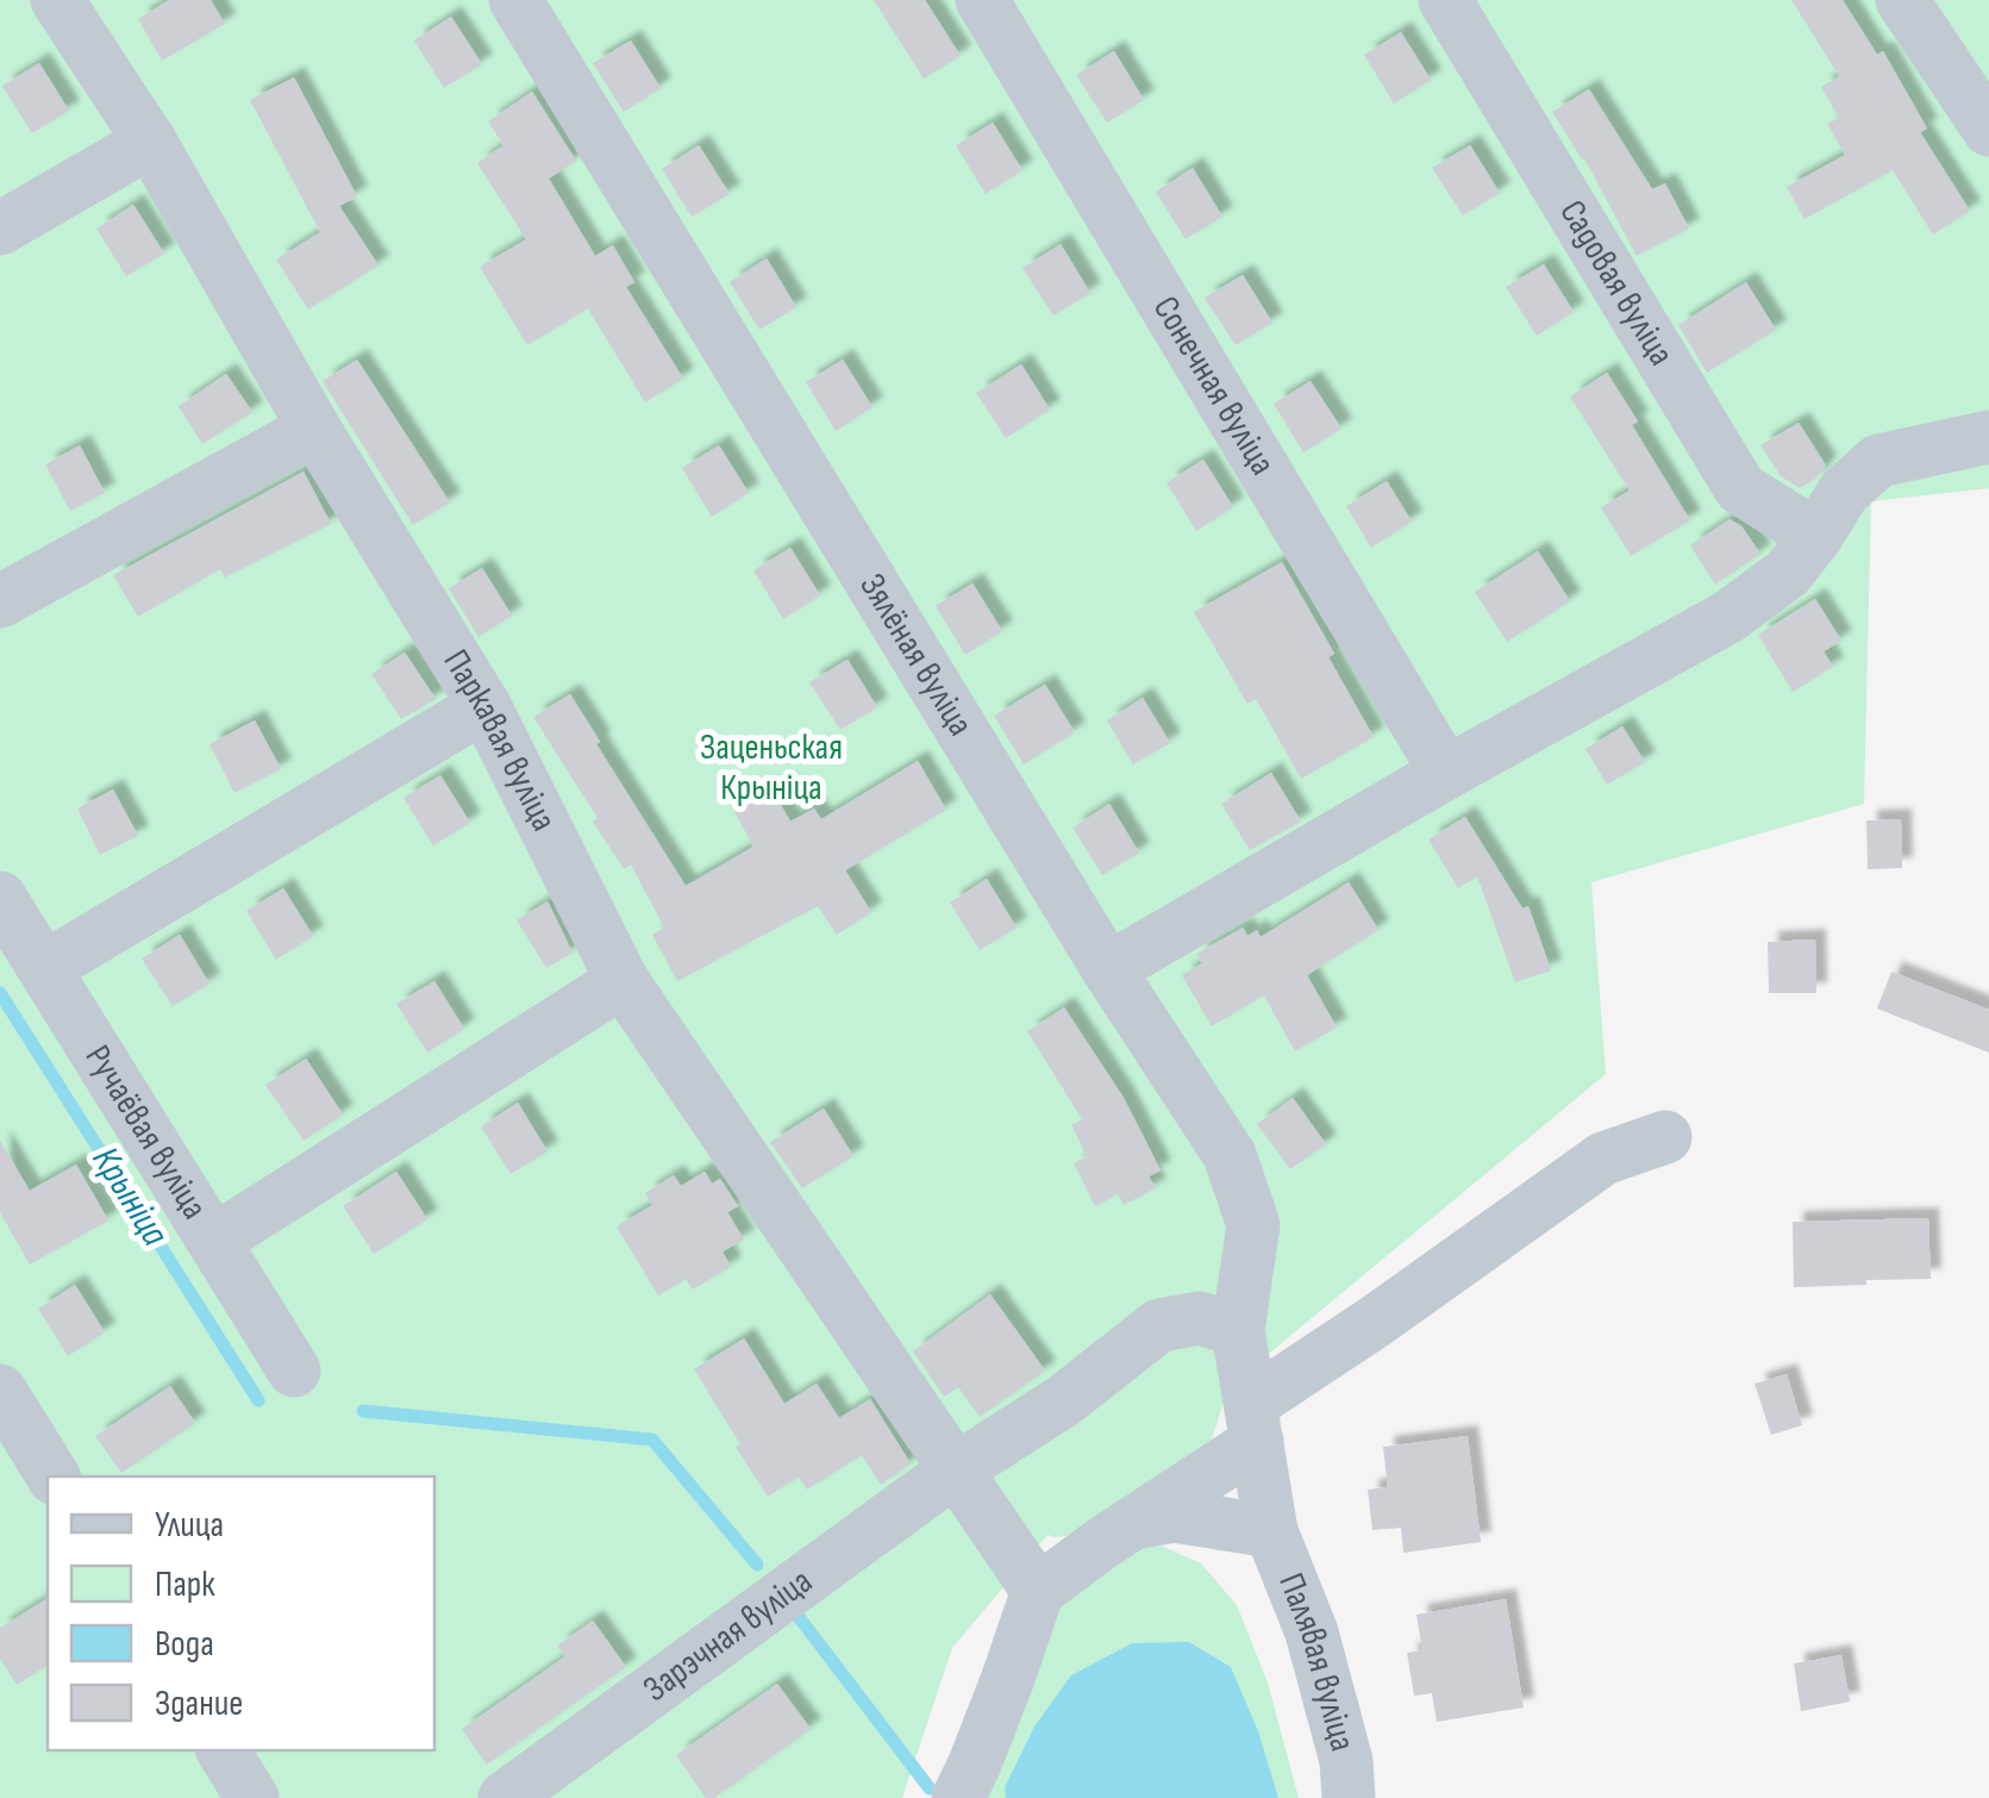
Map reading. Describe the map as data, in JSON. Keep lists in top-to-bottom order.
{
  "streets": {
    "street": [
      "Садовая вуліца",
      "Сонечная вуліца",
      "Зялёная вуліца",
      "Паркавая вуліца",
      "Ручаёвая вуліца",
      "Зарэчная вуліца",
      "Палявая вуліца"
    ]
  },
  "crossings": [
    ["Зялёная вуліца", "Зарэчная вуліца"],
    ["Зялёная вуліца", "Палявая вуліца"],
    ["Паркавая вуліца", "Зарэчная вуліца"]
  ],
  "water": ["Крыніца"],
  "parks": ["Заценьская Крыніца"],
  "legend": [
    "Улица",
    "Парк",
    "Вода",
    "Здание"
  ]
}
